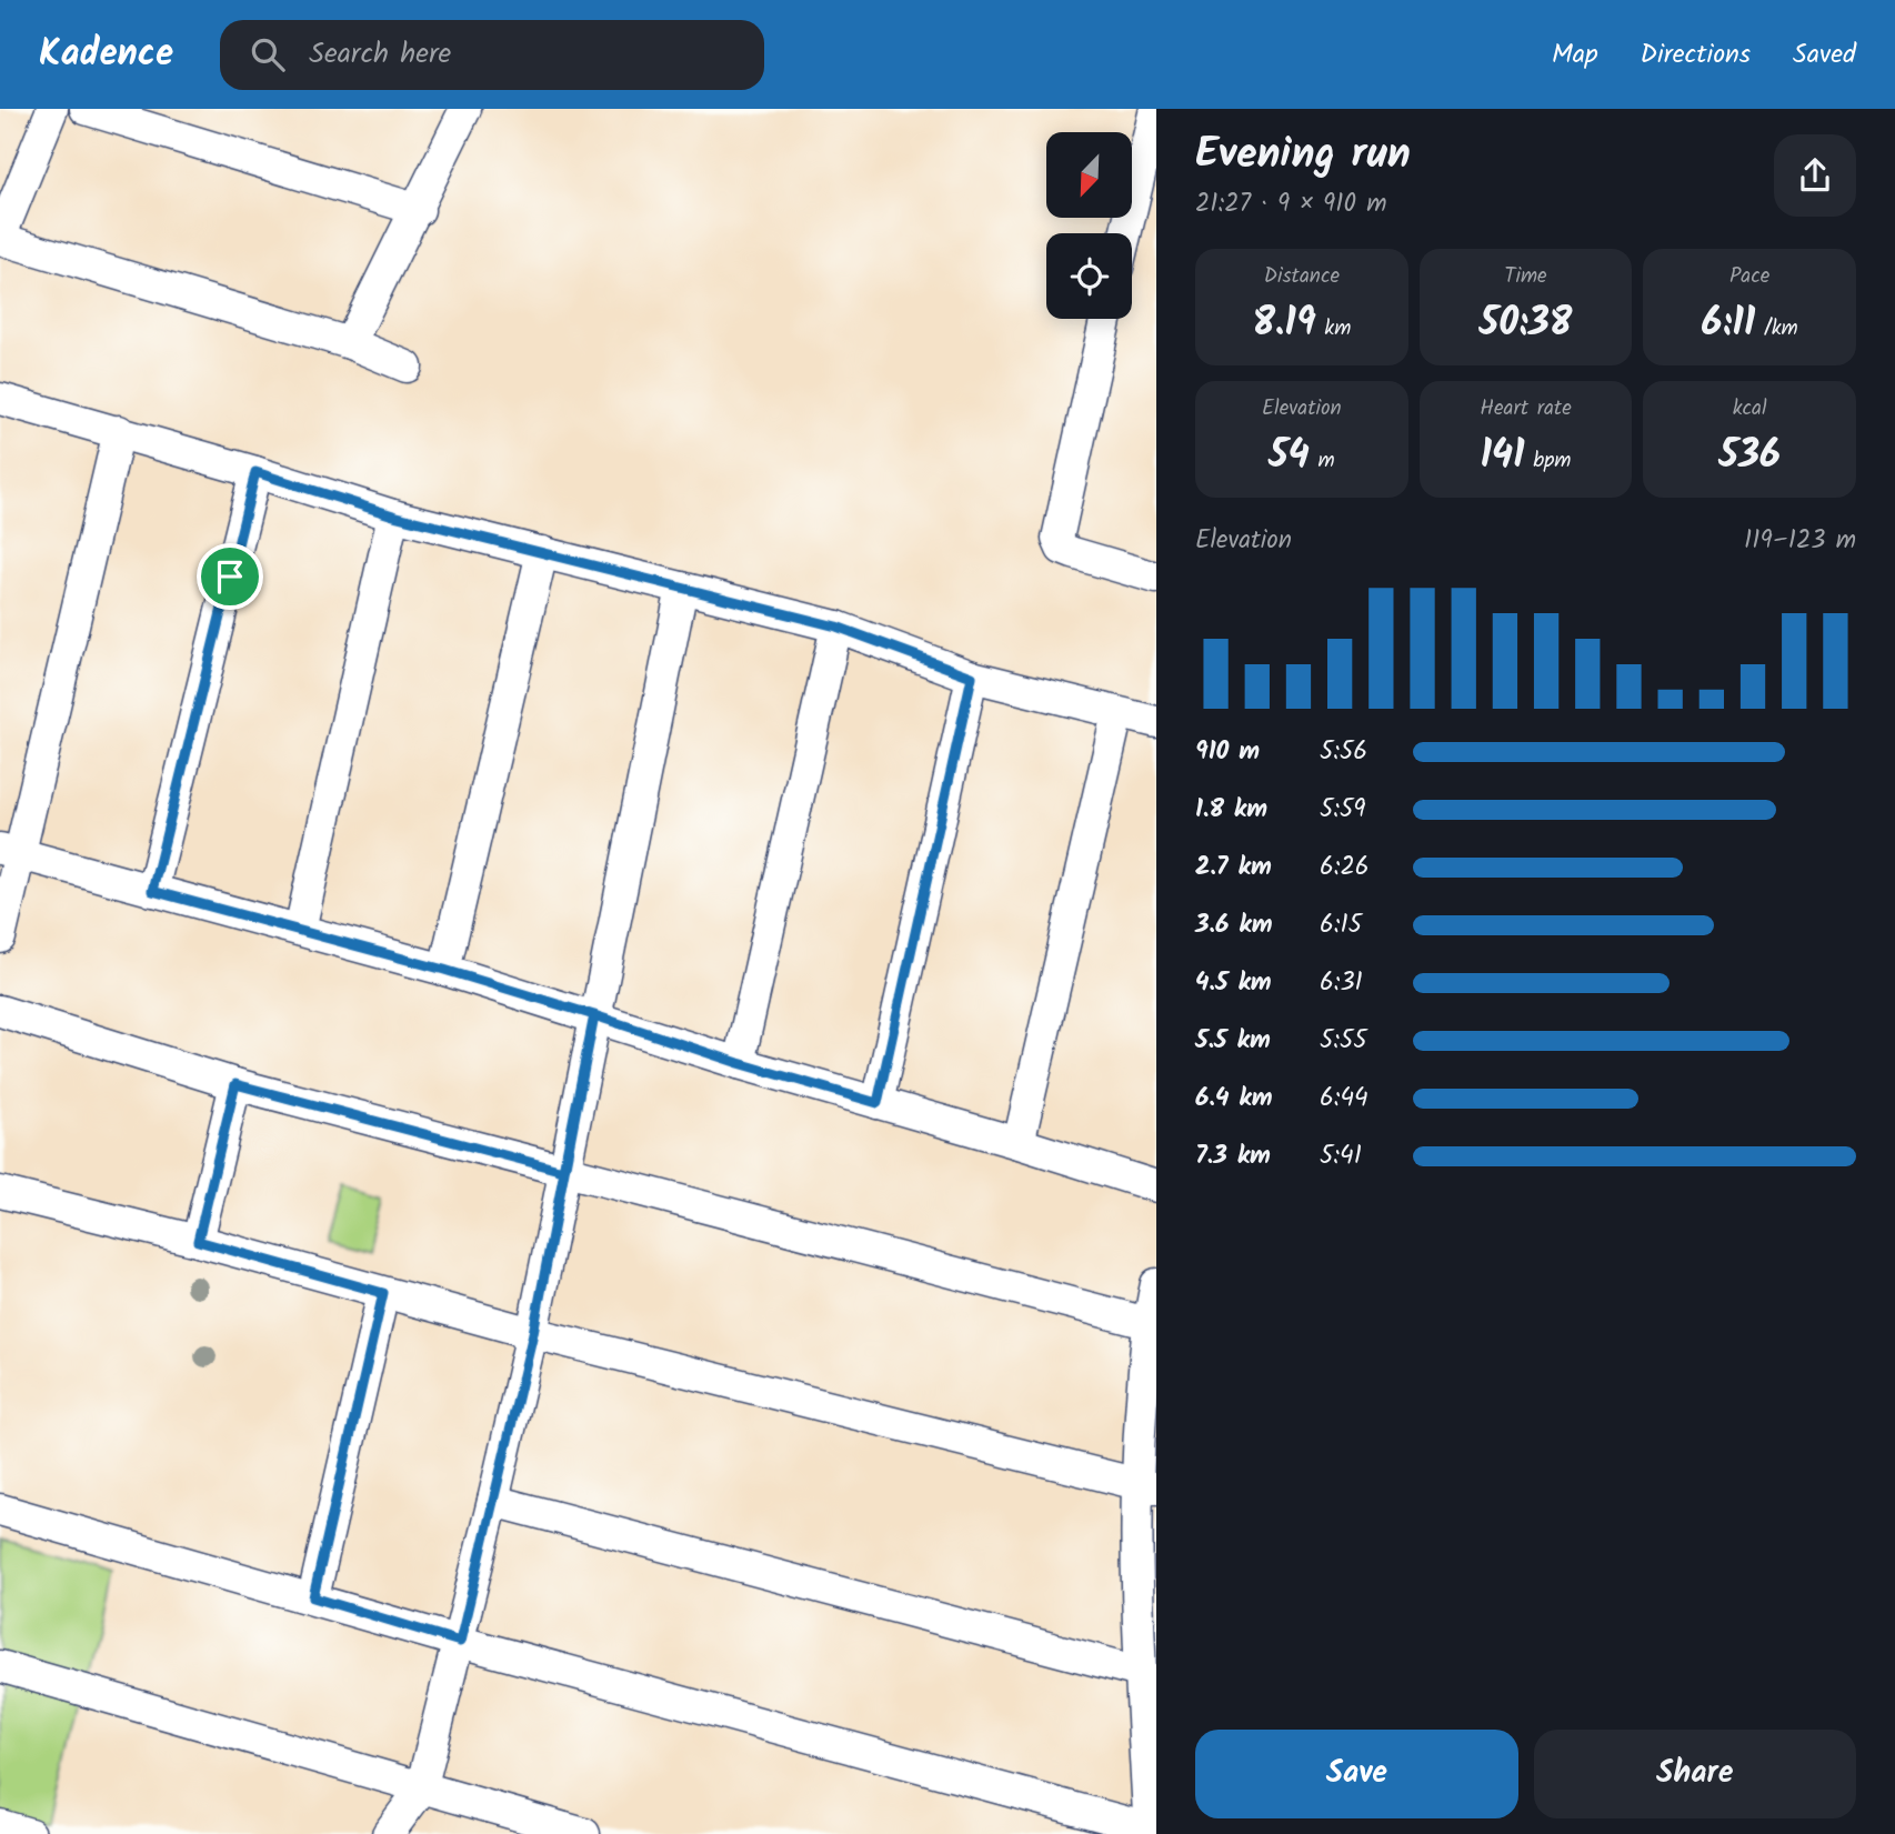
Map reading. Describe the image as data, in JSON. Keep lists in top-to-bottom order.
{
  "north": "bottom left",
  "page": {
    "header": "Kadence",
    "search": "Search here",
    "nav": ["Map", "Directions", "Saved"],
    "heading": ["Evening run", "21:27 · 9 × 910 m"],
    "stats": [
      ["Distance", "8.19 km"],
      ["Time", "50:38"],
      ["Pace", "6:11 /km"],
      ["Elevation", "54 m"],
      ["Heart rate", "141 bpm"],
      ["kcal", "536"]
    ],
    "chart": ["Elevation", "119–123 m"],
    "list": [
      {
        "name": "910 m",
        "note": "5:56"
      },
      {
        "name": "1.8 km",
        "note": "5:59"
      },
      {
        "name": "2.7 km",
        "note": "6:26"
      },
      {
        "name": "3.6 km",
        "note": "6:15"
      },
      {
        "name": "4.5 km",
        "note": "6:31"
      },
      {
        "name": "5.5 km",
        "note": "5:55"
      },
      {
        "name": "6.4 km",
        "note": "6:44"
      },
      {
        "name": "7.3 km",
        "note": "5:41"
      }
    ],
    "buttons": ["Save", "Share"]
  }
}
